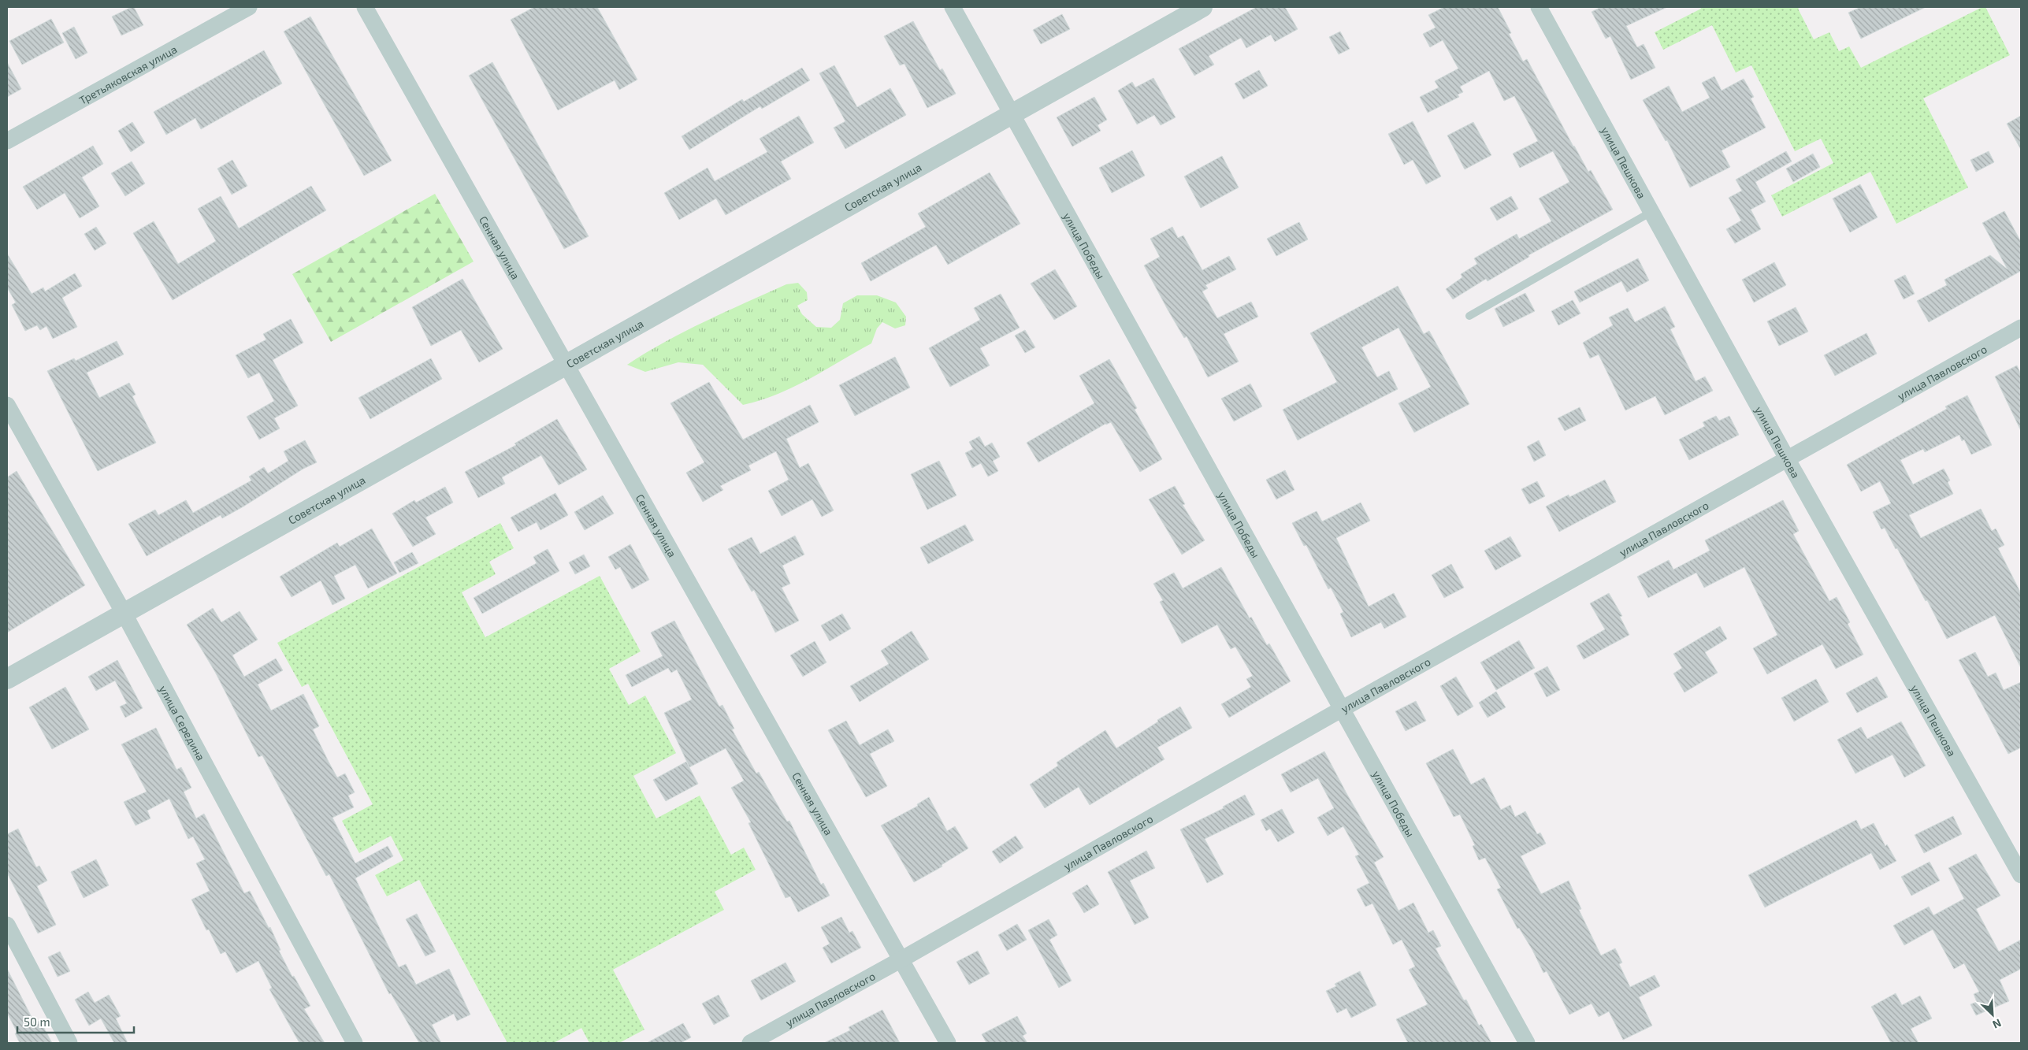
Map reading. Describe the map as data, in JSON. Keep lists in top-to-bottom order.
{
  "streets": {
    "street": [
      "Третьяковская улица",
      "улица Пешкова",
      "Советская улица",
      "улица Победы",
      "Сенная улица",
      "улица Павловского",
      "улица Середина"
    ]
  },
  "crossings": [
    ["улица Пешкова", "улица Павловского"],
    ["Советская улица", "улица Победы"],
    ["Советская улица", "Сенная улица"],
    ["Советская улица", "улица Середина"],
    ["улица Победы", "улица Павловского"],
    ["Сенная улица", "улица Павловского"]
  ],
  "scale_bar": "50 m",
  "north": "bottom right"
}
